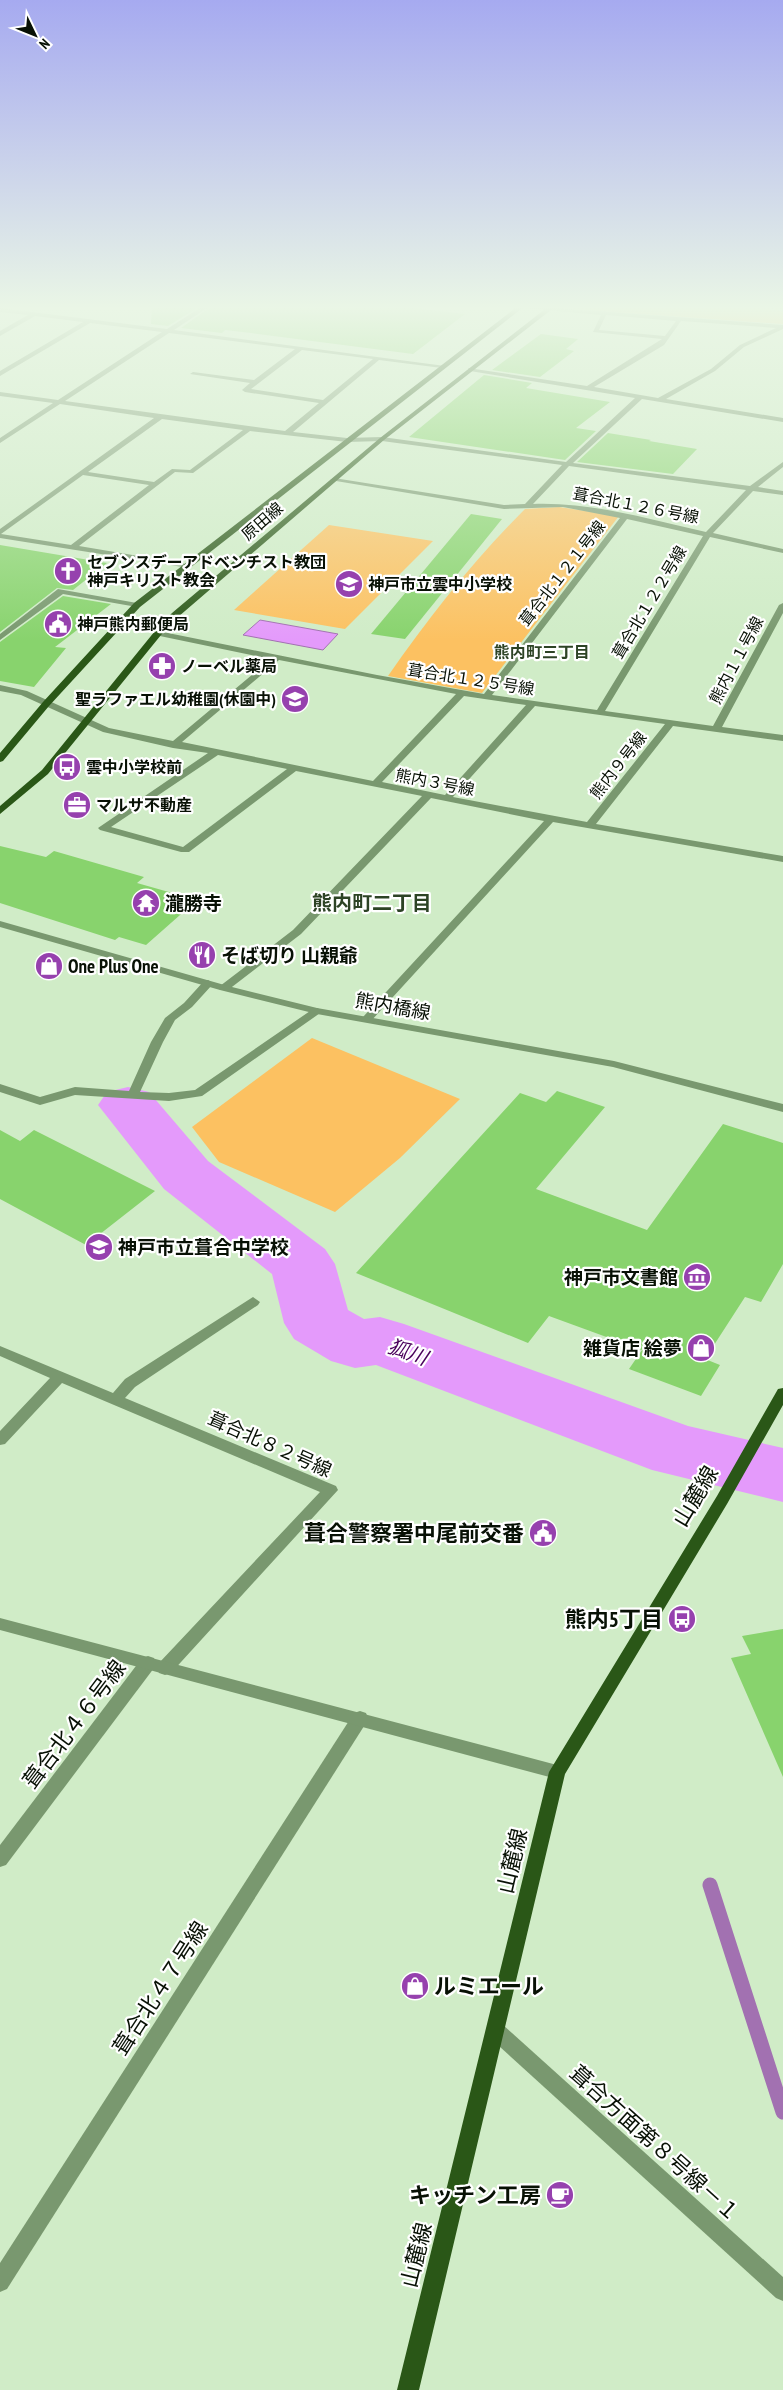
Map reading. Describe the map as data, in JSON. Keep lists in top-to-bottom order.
{
  "streets": {
    "main road": ["原田線", "山麓線"],
    "street": [
      "葺合北１２６号線",
      "葺合北１２１号線",
      "葺合北１２２号線",
      "熊内１１号線",
      "葺合北１２５号線",
      "熊内９号線",
      "熊内３号線",
      "熊内橋線",
      "葺合北８２号線",
      "葺合北４６号線",
      "葺合北４７号線",
      "葺合方面第８号線－１"
    ]
  },
  "crossings": [
    ["葺合北１２６号線", "原田線"],
    ["葺合北１２６号線", "葺合北１２１号線"],
    ["葺合北１２６号線", "葺合北１２２号線"],
    ["原田線", "葺合北１２５号線"],
    ["原田線", "熊内３号線"],
    ["葺合北１２１号線", "葺合北１２５号線"],
    ["葺合北１２２号線", "葺合北１２５号線"],
    ["熊内１１号線", "葺合北１２５号線"],
    ["葺合北１２５号線", "熊内９号線"],
    ["熊内９号線", "熊内３号線"],
    ["山麓線", "葺合方面第８号線－１"]
  ],
  "districts": ["熊内町三丁目", "熊内町二丁目"],
  "water": ["狐川"],
  "places": {
    "church": ["セブンスデーアドベンチスト教団 神戸キリスト教会"],
    "school or university": ["神戸市立雲中小学校", "聖ラファエル幼稚園(休園中)", "神戸市立葺合中学校"],
    "public building": ["神戸熊内郵便局", "葺合警察署中尾前交番"],
    "pharmacy": ["ノーベル薬局"],
    "bus stop": ["雲中小学校前", "熊内5丁目"],
    "office": ["マルサ不動産"],
    "temple": ["瀧勝寺"],
    "restaurant": ["そば切り 山親爺"],
    "shop": ["One Plus One", "雑貨店 絵夢", "ルミエール"],
    "museum": ["神戸市文書館"],
    "cafe": ["キッチン工房"]
  },
  "north": "bottom right"
}
